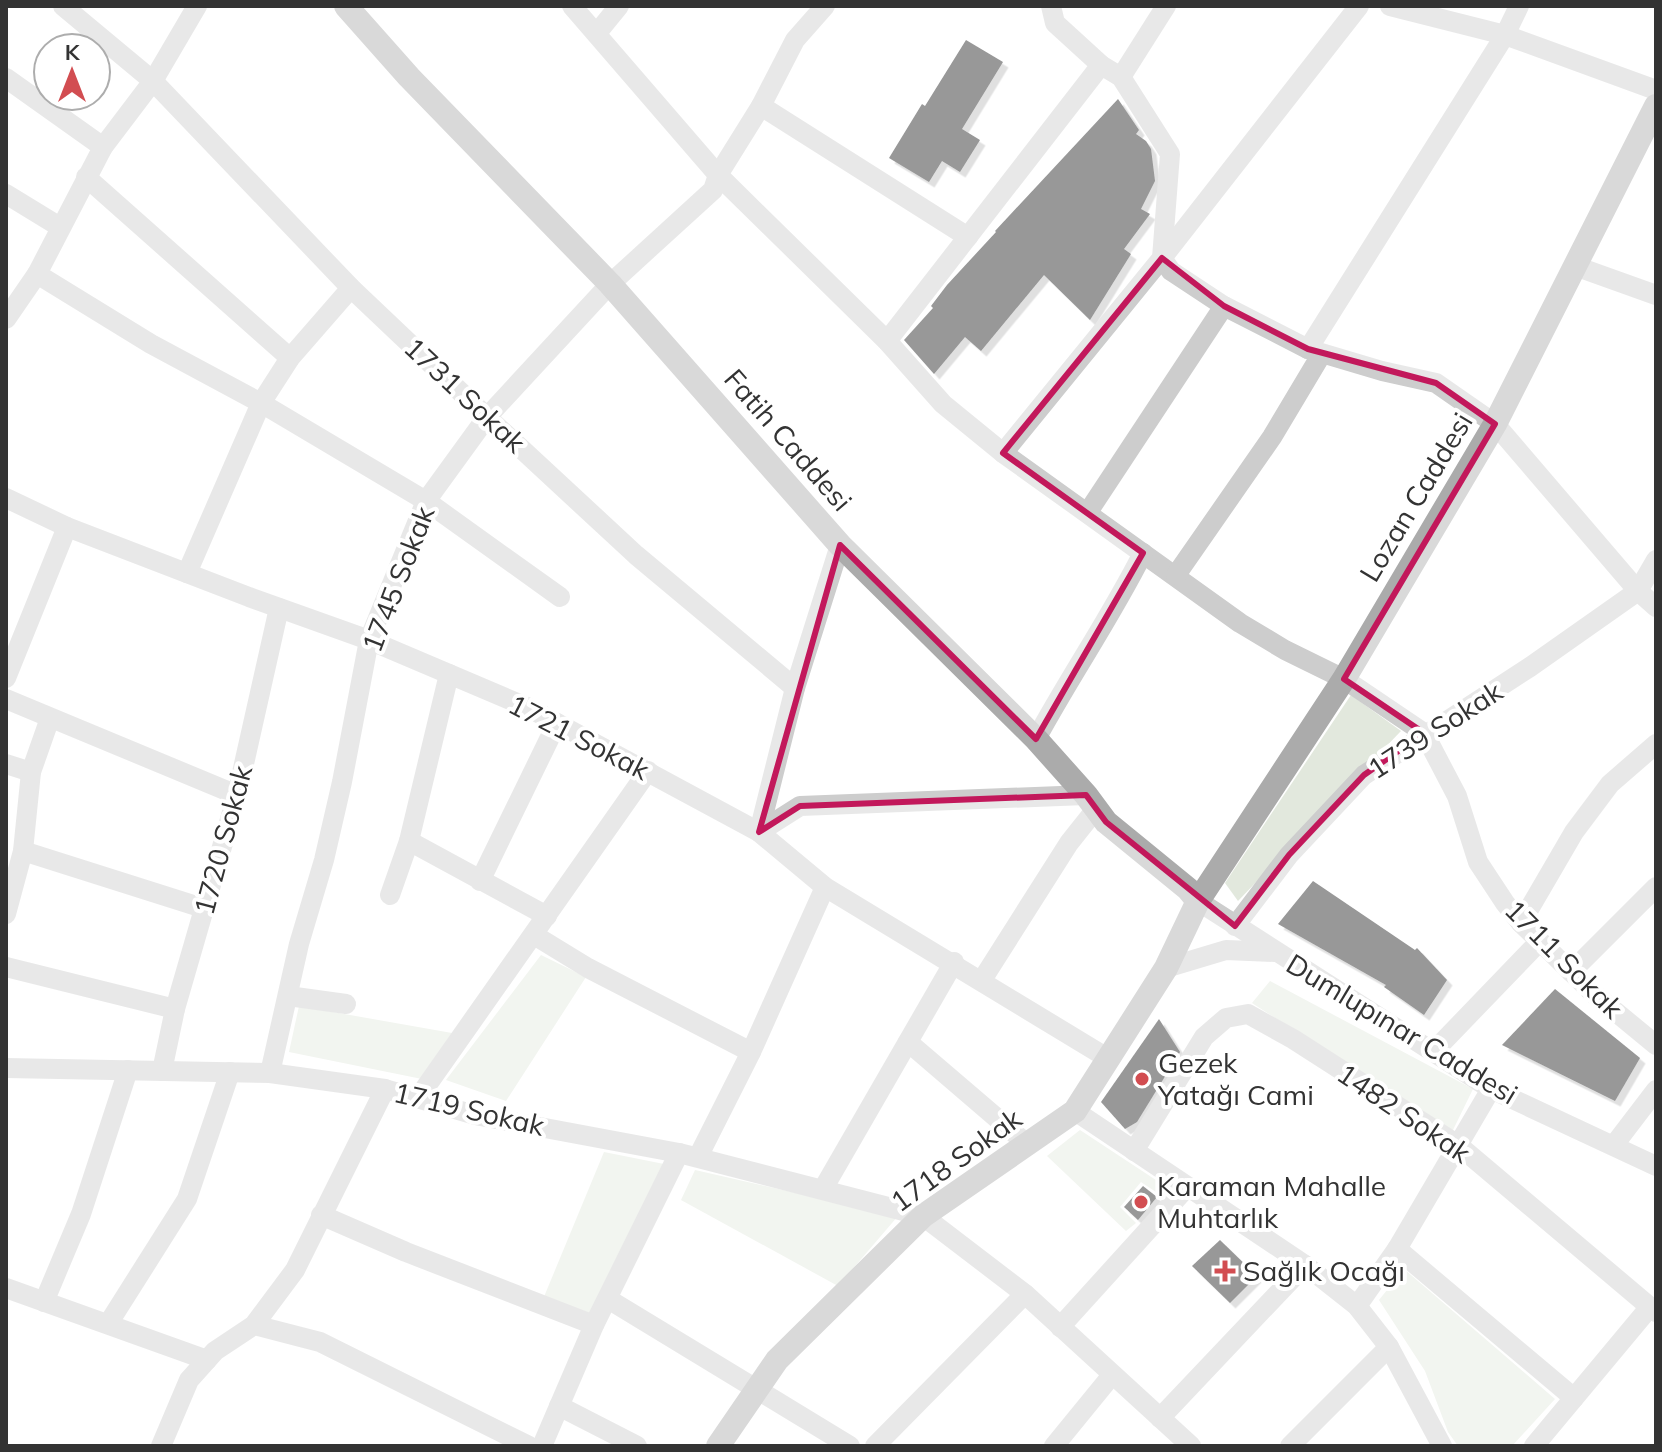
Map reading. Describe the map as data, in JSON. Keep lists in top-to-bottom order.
{
  "streets": {
    "main road": ["Fatih Caddesi", "Lozan Caddesi", "1718 Sokak"],
    "street": [
      "1731 Sokak",
      "1745 Sokak",
      "1739 Sokak",
      "1721 Sokak",
      "1720 Sokak",
      "1711 Sokak",
      "Dumlupınar Caddesi",
      "1719 Sokak",
      "1482 Sokak"
    ]
  },
  "crossings": [
    ["1731 Sokak", "1745 Sokak"],
    ["Fatih Caddesi", "Lozan Caddesi"],
    ["Fatih Caddesi", "1745 Sokak"],
    ["Fatih Caddesi", "Dumlupınar Caddesi"],
    ["Fatih Caddesi", "1718 Sokak"],
    ["Lozan Caddesi", "1711 Sokak"],
    ["Lozan Caddesi", "Dumlupınar Caddesi"],
    ["Lozan Caddesi", "1718 Sokak"],
    ["1745 Sokak", "1721 Sokak"],
    ["1745 Sokak", "1711 Sokak"],
    ["1745 Sokak", "1719 Sokak"],
    ["1739 Sokak", "1711 Sokak"],
    ["1739 Sokak", "Dumlupınar Caddesi"],
    ["1721 Sokak", "1720 Sokak"],
    ["1721 Sokak", "1718 Sokak"],
    ["1720 Sokak", "1719 Sokak"],
    ["Dumlupınar Caddesi", "1718 Sokak"],
    ["1719 Sokak", "1718 Sokak"]
  ],
  "places": {
    "other": ["Gezek Yatağı Cami", "Karaman Mahalle Muhtarlık"],
    "health": ["Sağlık Ocağı"]
  },
  "north": "top"
}
